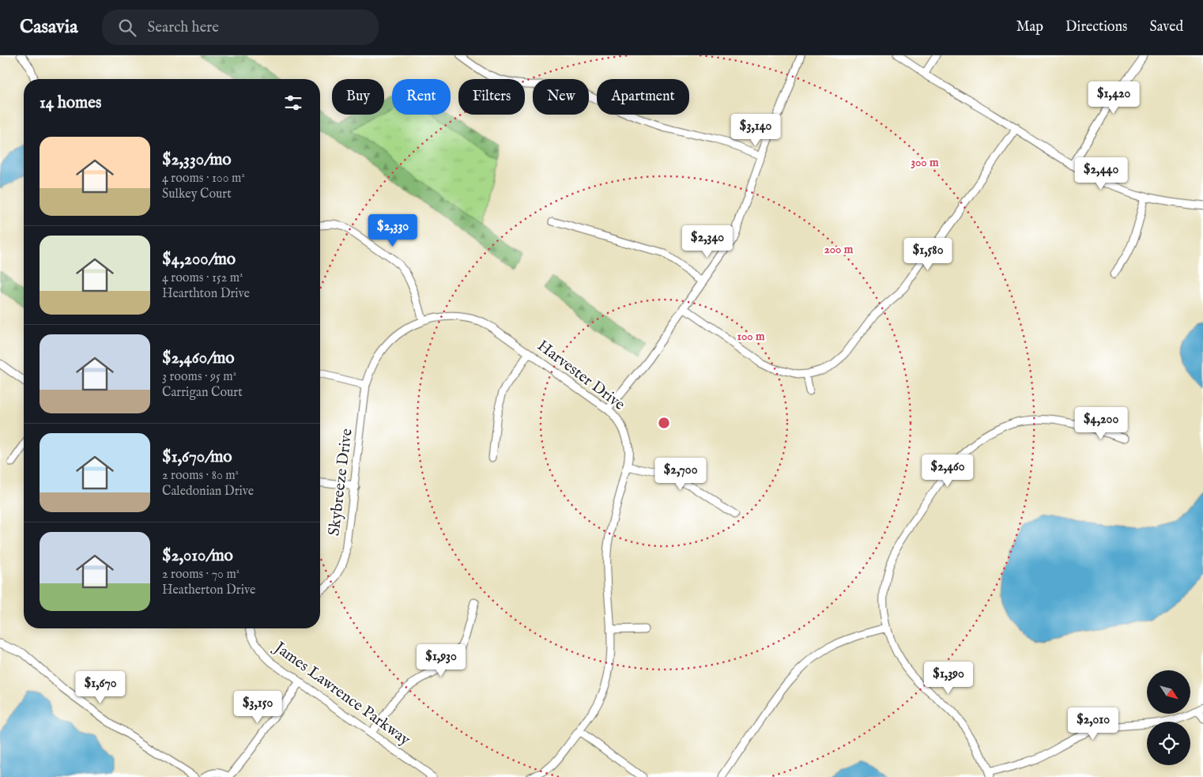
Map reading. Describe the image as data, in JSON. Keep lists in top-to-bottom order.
{
  "streets": {
    "street": ["Harvester Drive", "Skybreeze Drive", "James Lawrence Parkway"]
  },
  "crossings": [
    ["Harvester Drive", "Skybreeze Drive"]
  ],
  "north": "bottom right",
  "page": {
    "header": "Casavia",
    "search": "Search here",
    "nav": ["Map", "Directions", "Saved"],
    "chip": [
      "Buy",
      "Rent",
      "Filters",
      "New",
      "Apartment"
    ],
    "heading": "14 homes",
    "price": [
      "$1,420",
      "$3,140",
      "$2,440",
      "$2,330",
      "$2,340",
      "$1,580",
      "$4,200",
      "$2,460",
      "$2,700",
      "$1,930",
      "$1,390",
      "$1,670",
      "$3,150",
      "$2,010"
    ],
    "list": [
      {
        "name": "$2,330/mo",
        "note": "4 rooms · 100 m² · Sulkey Court"
      },
      {
        "name": "$4,200/mo",
        "note": "4 rooms · 152 m² · Hearthton Drive"
      },
      {
        "name": "$2,460/mo",
        "note": "3 rooms · 95 m² · Carrigan Court"
      },
      {
        "name": "$1,670/mo",
        "note": "2 rooms · 80 m² · Caledonian Drive"
      },
      {
        "name": "$2,010/mo",
        "note": "2 rooms · 70 m² · Heatherton Drive"
      }
    ]
  },
  "rings": ["300 m", "200 m", "100 m"]
}
